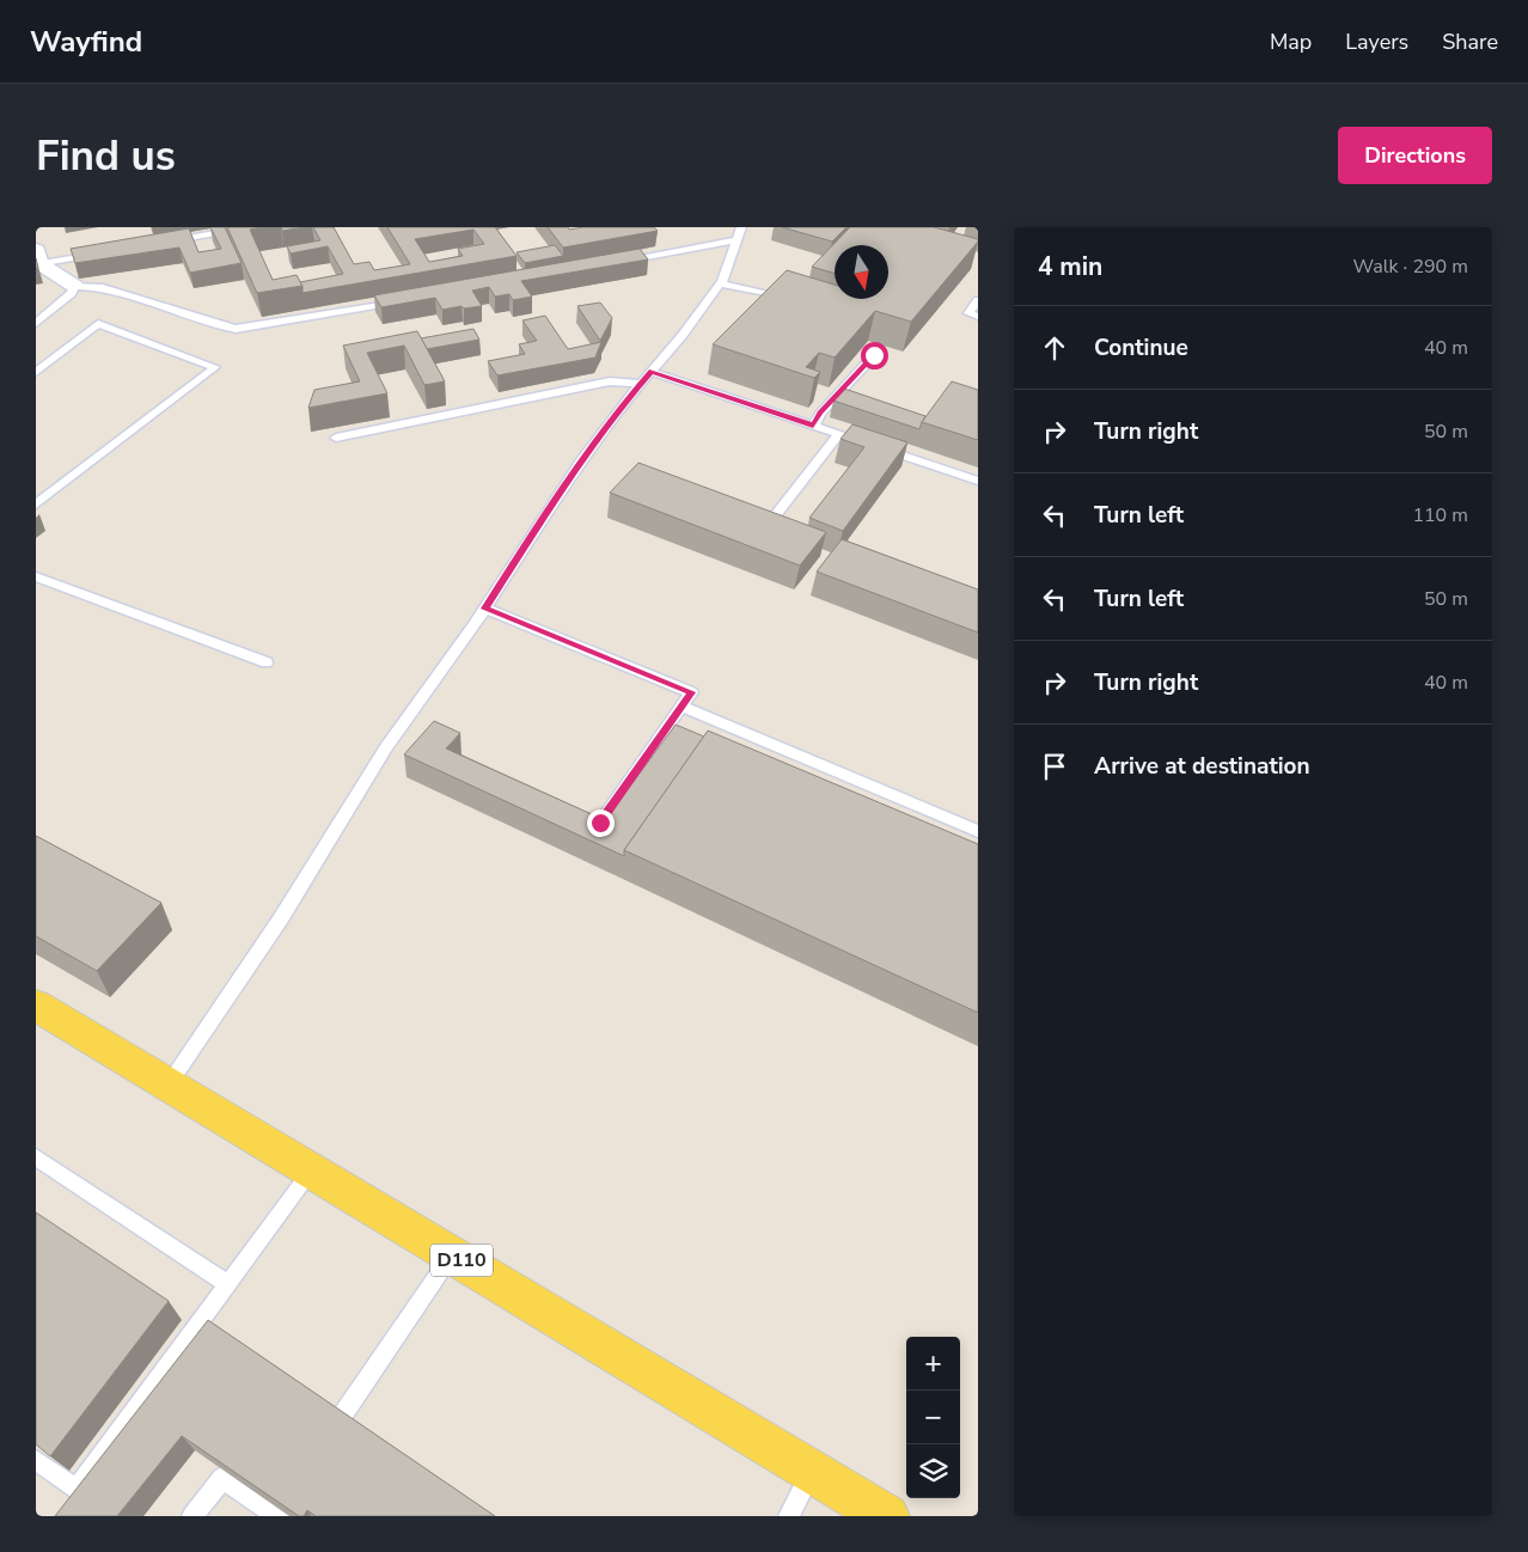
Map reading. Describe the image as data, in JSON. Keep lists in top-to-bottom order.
{
  "streets": {
    "main road": ["D110"]
  },
  "north": "bottom",
  "page": {
    "header": "Wayfind",
    "nav": ["Map", "Layers", "Share"],
    "buttons": "Directions",
    "title": "Find us",
    "heading": ["4 min", "Walk · 290 m"],
    "list": [
      ["Continue", "40 m"],
      ["Turn right", "50 m"],
      ["Turn left", "110 m"],
      ["Turn left", "50 m"],
      ["Turn right", "40 m"],
      "Arrive at destination"
    ],
    "map_buttons": ["+", "−"]
  }
}
